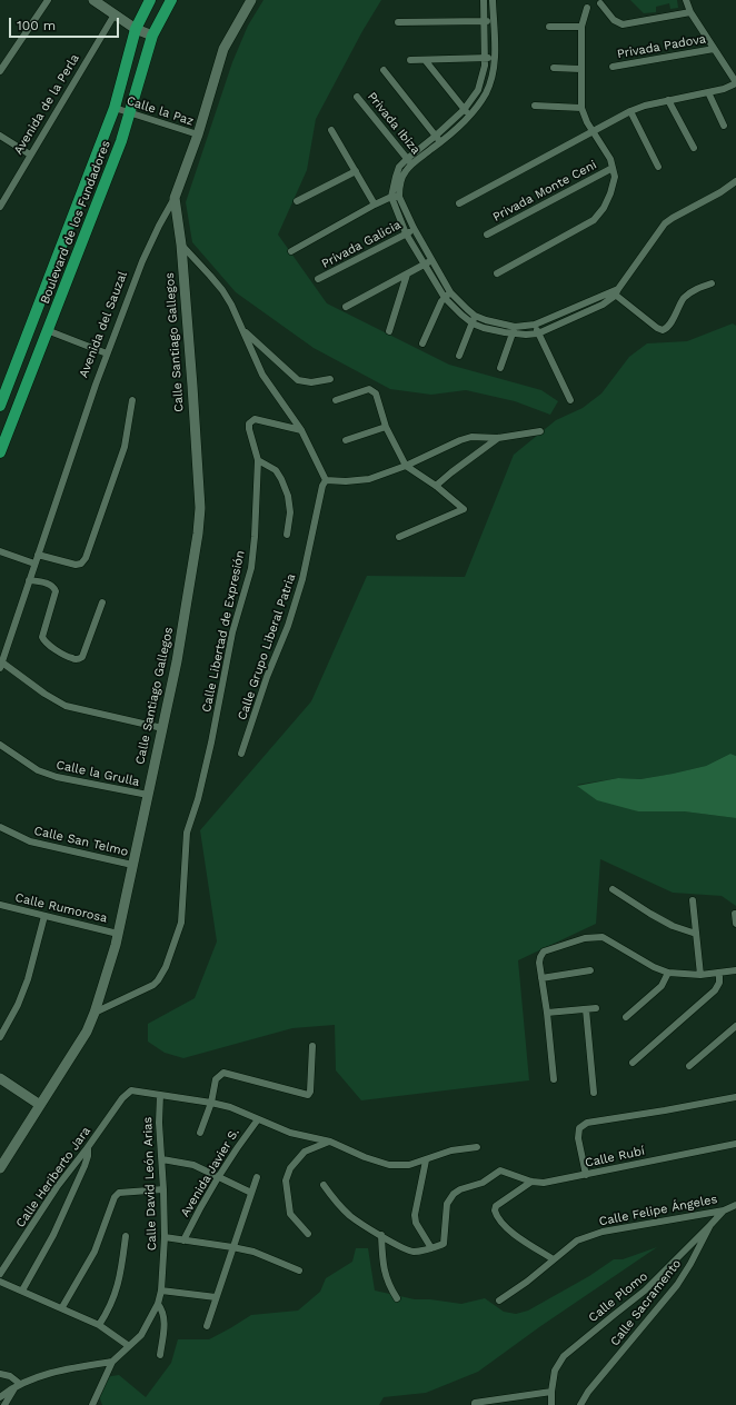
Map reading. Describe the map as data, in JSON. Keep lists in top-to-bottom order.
{
  "streets": {
    "main road": ["Boulevard de los Fundadores"],
    "street": [
      "Privada Padova",
      "Avenida de la Perla",
      "Calle la Paz",
      "Privada Ibiza",
      "Privada Monte Ceni",
      "Privada Galicia",
      "Avenida del Sauzal",
      "Calle Santiago Gallegos",
      "Calle Libertad de Expresión",
      "Calle Grupo Liberal Patria",
      "Calle la Grulla",
      "Calle San Telmo",
      "Calle Rumorosa",
      "Calle Rubí",
      "Avenida Javier S.",
      "Calle Heriberto Jara",
      "Calle David León Arias",
      "Calle Felipe Ángeles",
      "Calle Plomo",
      "Calle Sacramento"
    ]
  },
  "crossings": [
    ["Calle la Paz", "Boulevard de los Fundadores"],
    ["Calle la Paz", "Avenida del Sauzal"],
    ["Avenida del Sauzal", "Calle Santiago Gallegos"],
    ["Calle Santiago Gallegos", "Calle Libertad de Expresión"],
    ["Calle Santiago Gallegos", "Calle la Grulla"],
    ["Calle Santiago Gallegos", "Calle San Telmo"],
    ["Calle Santiago Gallegos", "Calle Rumorosa"],
    ["Calle Heriberto Jara", "Calle David León Arias"],
    ["Calle Felipe Ángeles", "Calle Sacramento"],
    ["Calle Plomo", "Calle Sacramento"]
  ],
  "scale_bar": "100 m"
}
